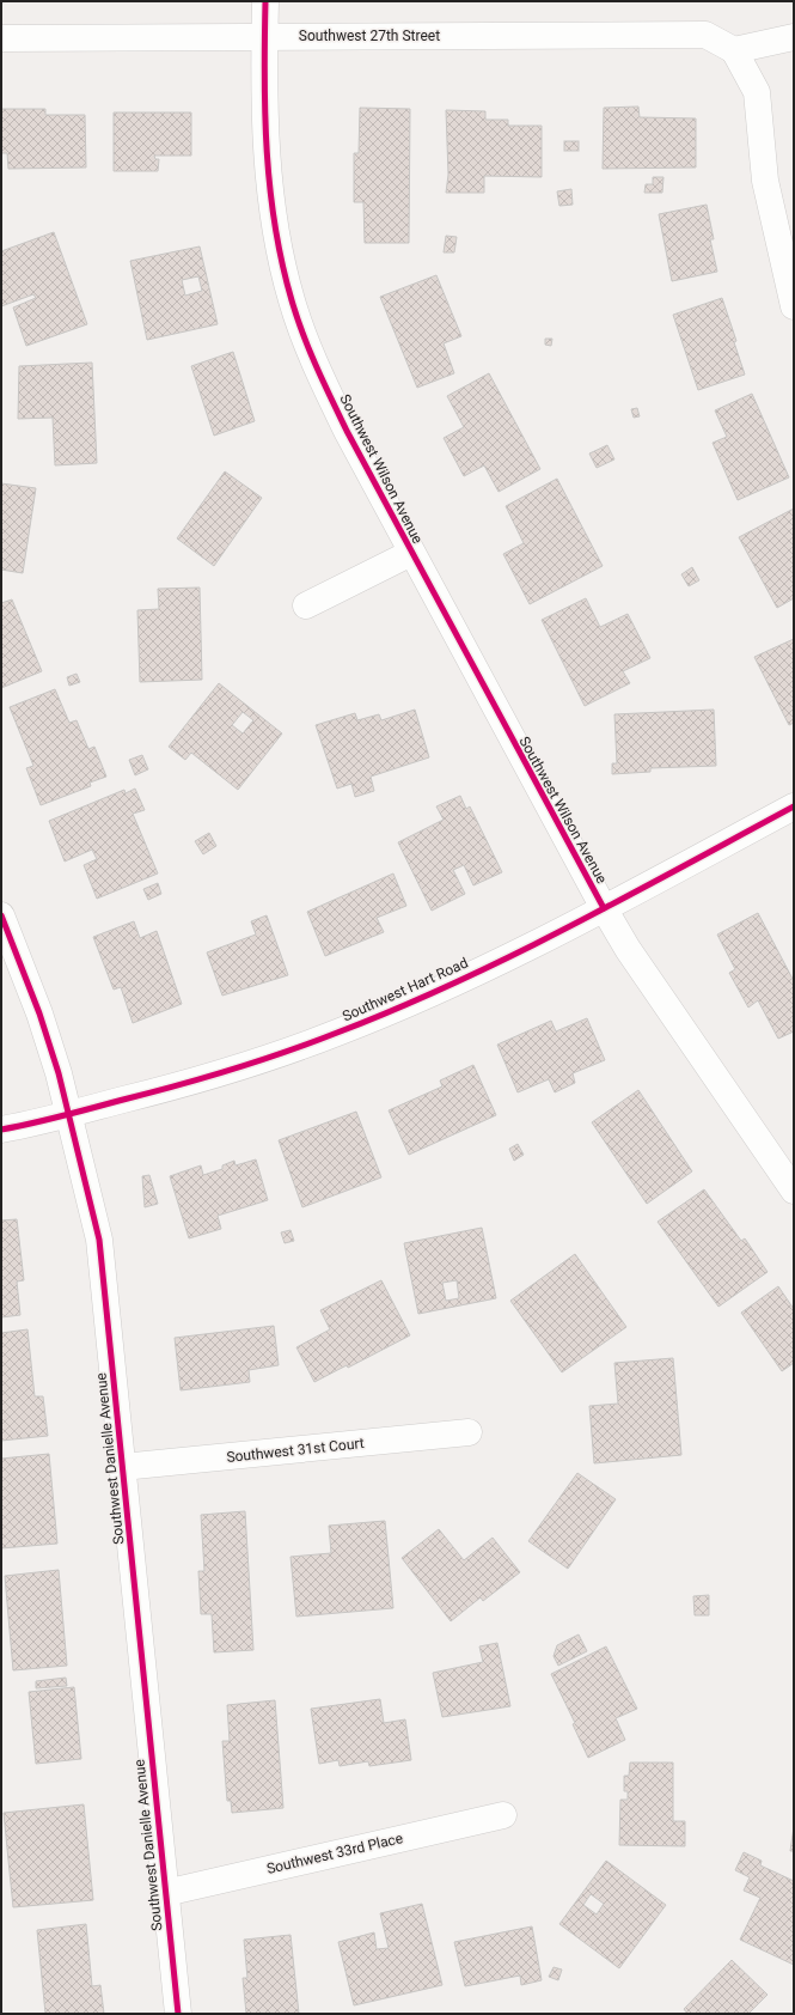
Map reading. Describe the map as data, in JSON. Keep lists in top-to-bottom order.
{
  "streets": {
    "street": [
      "Southwest 27th Street",
      "Southwest Wilson Avenue",
      "Southwest Hart Road",
      "Southwest 31st Court",
      "Southwest Danielle Avenue",
      "Southwest 33rd Place"
    ]
  },
  "crossings": [
    ["Southwest 27th Street", "Southwest Wilson Avenue"],
    ["Southwest Wilson Avenue", "Southwest Hart Road"],
    ["Southwest Hart Road", "Southwest Danielle Avenue"],
    ["Southwest 31st Court", "Southwest Danielle Avenue"],
    ["Southwest Danielle Avenue", "Southwest 33rd Place"]
  ]
}
